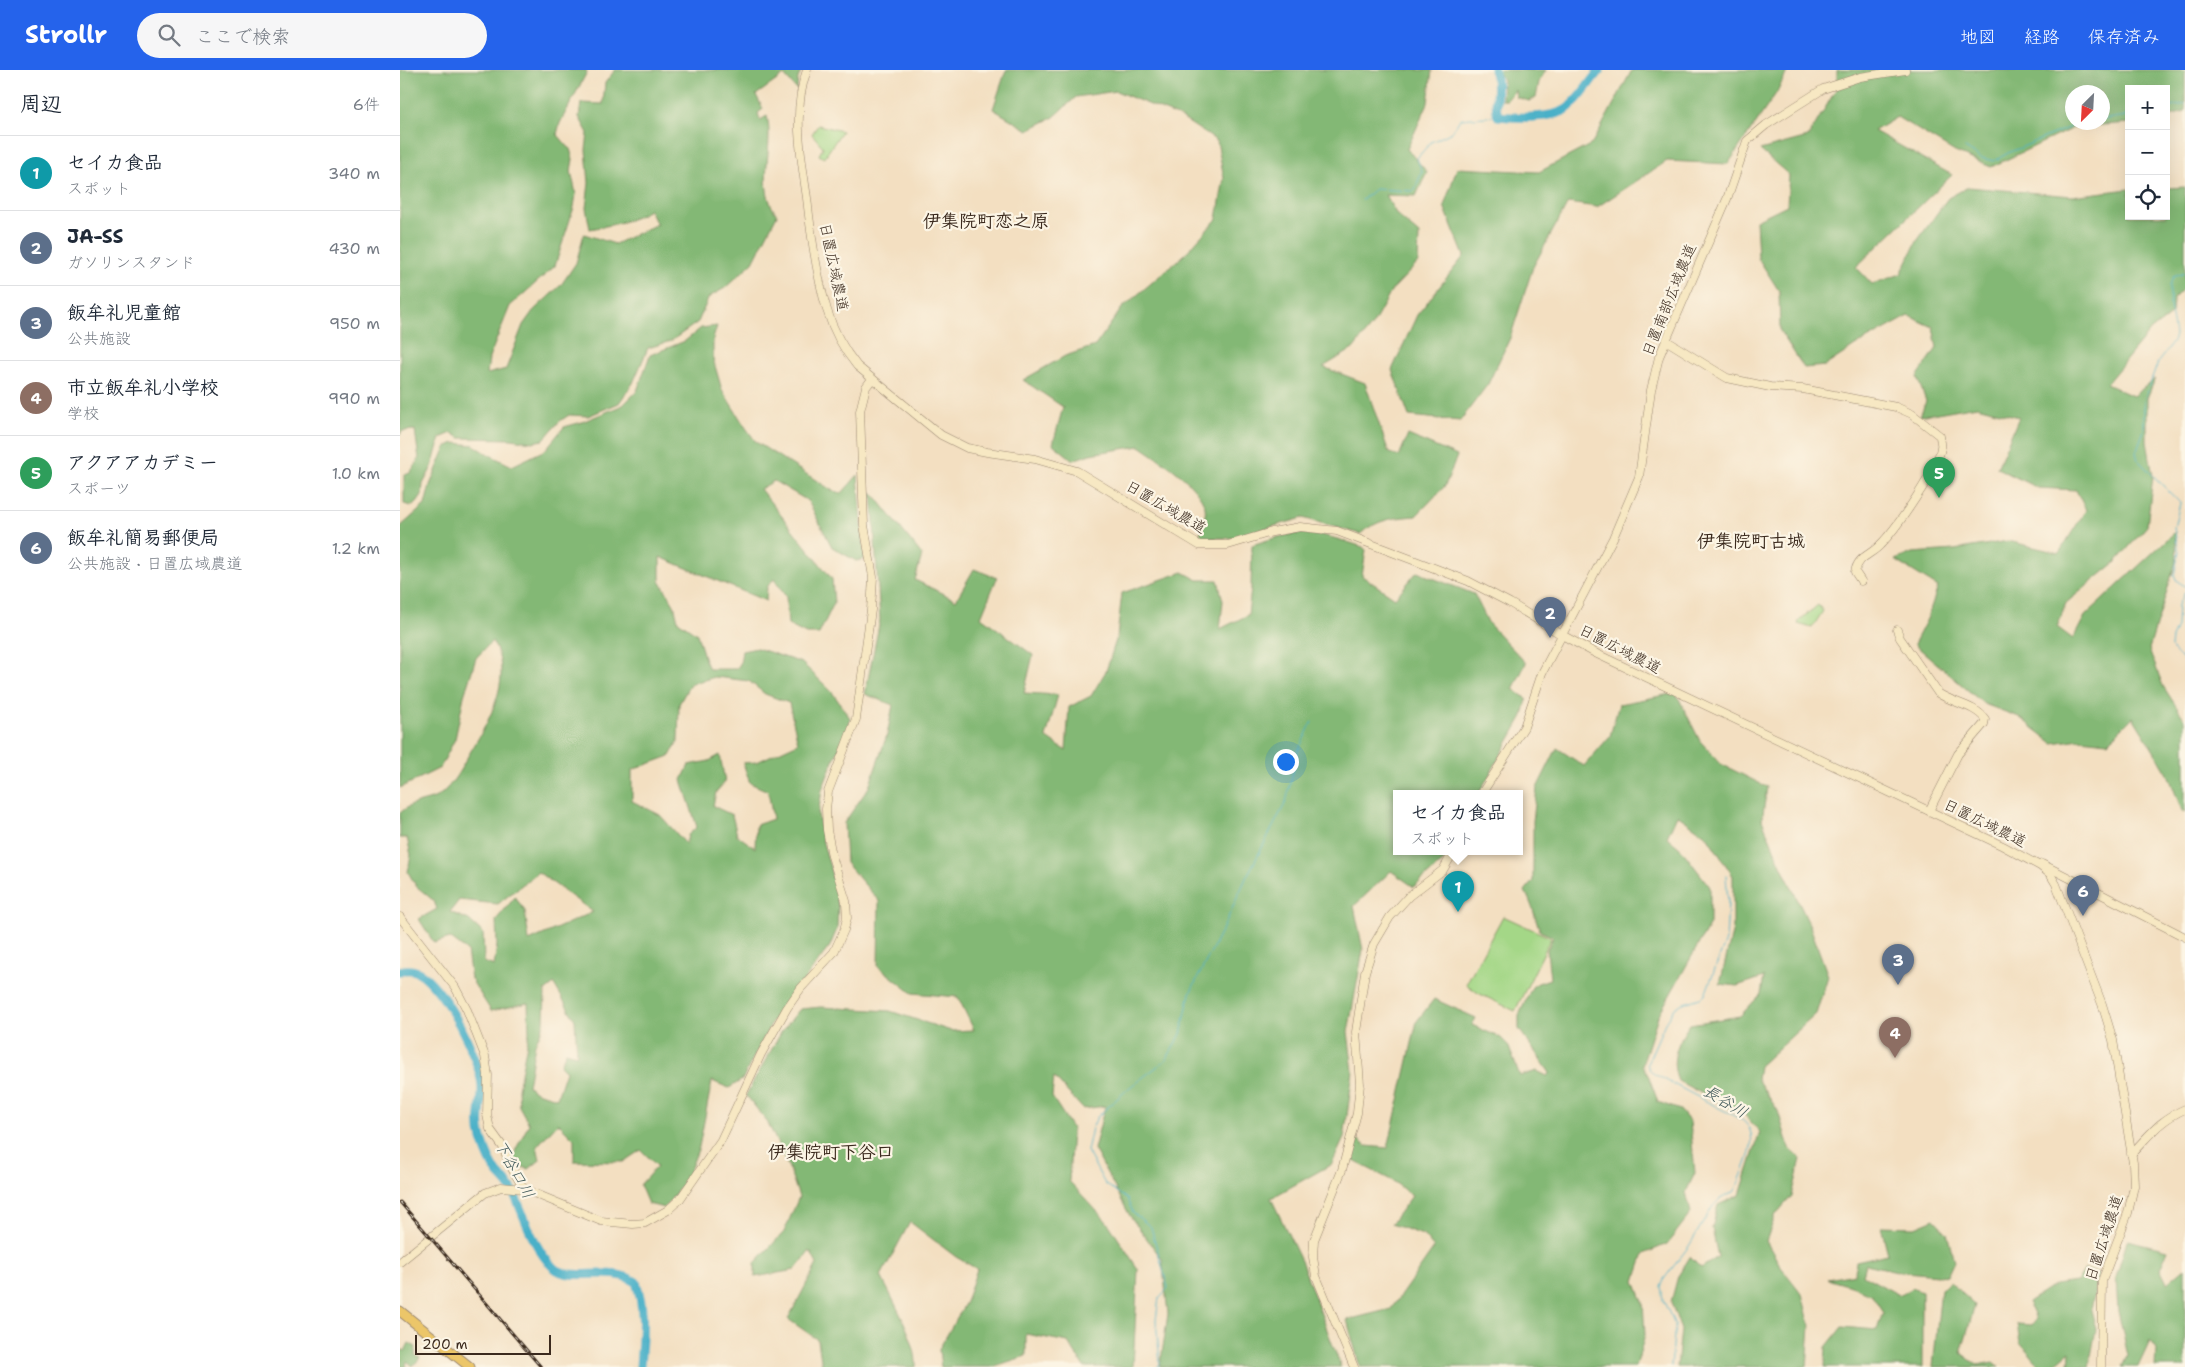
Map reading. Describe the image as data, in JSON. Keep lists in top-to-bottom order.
{
  "streets": {
    "street": ["日置広域農道", "日置南部広域農道"]
  },
  "crossings": [
    ["日置広域農道", "日置南部広域農道"]
  ],
  "districts": ["伊集院町恋之原", "伊集院町古城", "伊集院町下谷口"],
  "water": ["長谷川", "下谷口川"],
  "scale_bar": "200 m",
  "north": "bottom left",
  "page": {
    "header": "Strollr",
    "search": "ここで検索",
    "nav": ["地図", "経路", "保存済み"],
    "heading": ["周辺", "6件"],
    "map_buttons": ["+", "−"],
    "list": [
      {
        "mark": "1",
        "name": "セイカ食品",
        "note": "スポット",
        "value": "340 m"
      },
      {
        "mark": "2",
        "name": "JA-SS",
        "note": "ガソリンスタンド",
        "value": "430 m"
      },
      {
        "mark": "3",
        "name": "飯牟礼児童館",
        "note": "公共施設",
        "value": "950 m"
      },
      {
        "mark": "4",
        "name": "市立飯牟礼小学校",
        "note": "学校",
        "value": "990 m"
      },
      {
        "mark": "5",
        "name": "アクアアカデミー",
        "note": "スポーツ",
        "value": "1.0 km"
      },
      {
        "mark": "6",
        "name": "飯牟礼簡易郵便局",
        "note": "公共施設 · 日置広域農道",
        "value": "1.2 km"
      }
    ],
    "pins": [
      "5",
      "2",
      "1",
      "6",
      "3",
      "4"
    ],
    "popup": ["セイカ食品", "スポット"],
    "scale": "200 m"
  }
}
